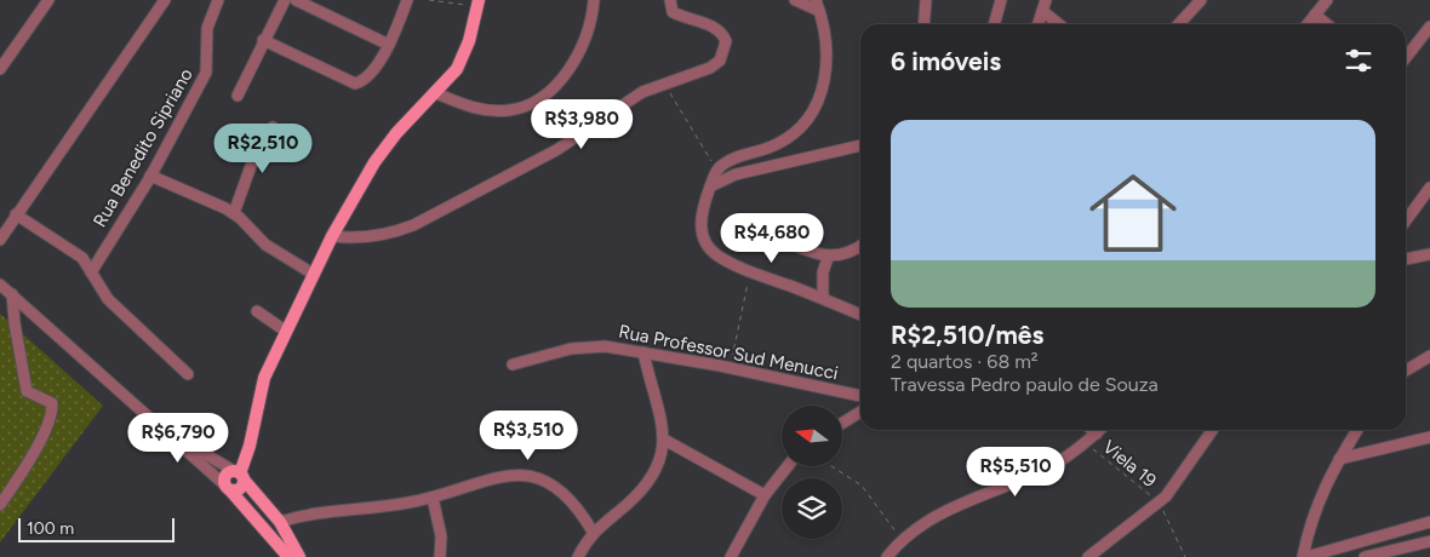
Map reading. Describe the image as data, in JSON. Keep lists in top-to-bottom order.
{
  "streets": {
    "street": ["Rua Benedito Sipriano", "Rua Professor Sud Menucci"],
    "path": ["Viela 19"]
  },
  "scale_bar": "100 m",
  "north": "left",
  "page": {
    "heading": "6 imóveis",
    "list": [
      {
        "name": "R$2,510/mês",
        "note": "2 quartos · 68 m² · Travessa Pedro paulo de Souza"
      }
    ],
    "price": [
      "R$3,980",
      "R$2,510",
      "R$4,680",
      "R$3,510",
      "R$6,790",
      "R$5,510"
    ],
    "scale": "100 m"
  }
}
